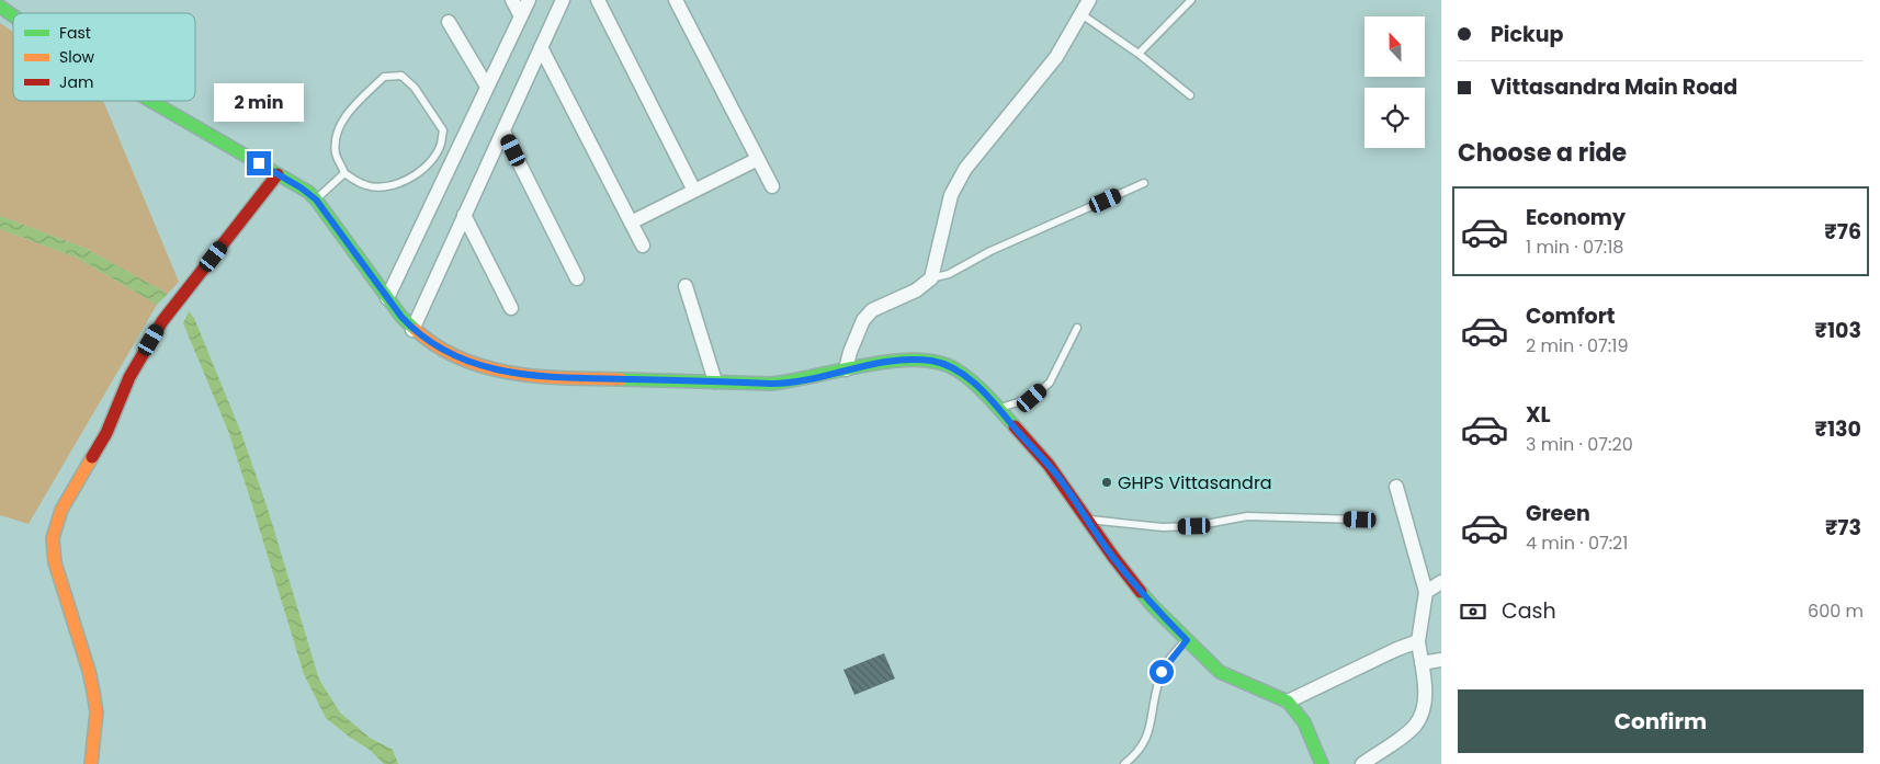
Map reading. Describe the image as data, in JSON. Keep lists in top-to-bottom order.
{
  "places": ["GHPS Vittasandra"],
  "legend": ["Fast", "Slow", "Jam"],
  "north": "top",
  "page": {
    "banner": ["Pickup", "Vittasandra Main Road"],
    "bubble": "2 min",
    "heading": "Choose a ride",
    "list": [
      {
        "name": "Economy",
        "note": "1 min · 07:18",
        "value": "₹76"
      },
      {
        "name": "Comfort",
        "note": "2 min · 07:19",
        "value": "₹103"
      },
      {
        "name": "XL",
        "note": "3 min · 07:20",
        "value": "₹130"
      },
      {
        "name": "Green",
        "note": "4 min · 07:21",
        "value": "₹73"
      }
    ],
    "pay": ["Cash", "600 m"],
    "buttons": "Confirm"
  }
}
